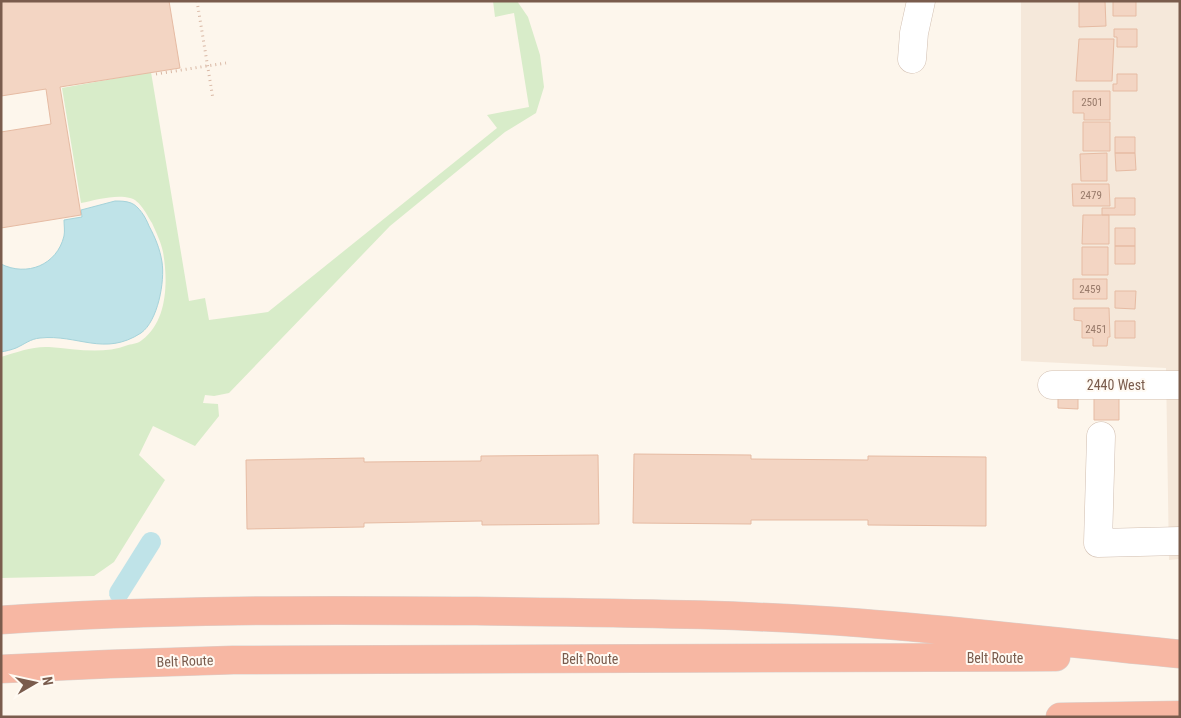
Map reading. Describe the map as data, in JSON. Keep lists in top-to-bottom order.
{
  "streets": {
    "highway": ["Belt Route"],
    "street": ["2440 West"]
  },
  "house_numbers": [
    "2501",
    "2479",
    "2459",
    "2451"
  ],
  "north": "right"
}
